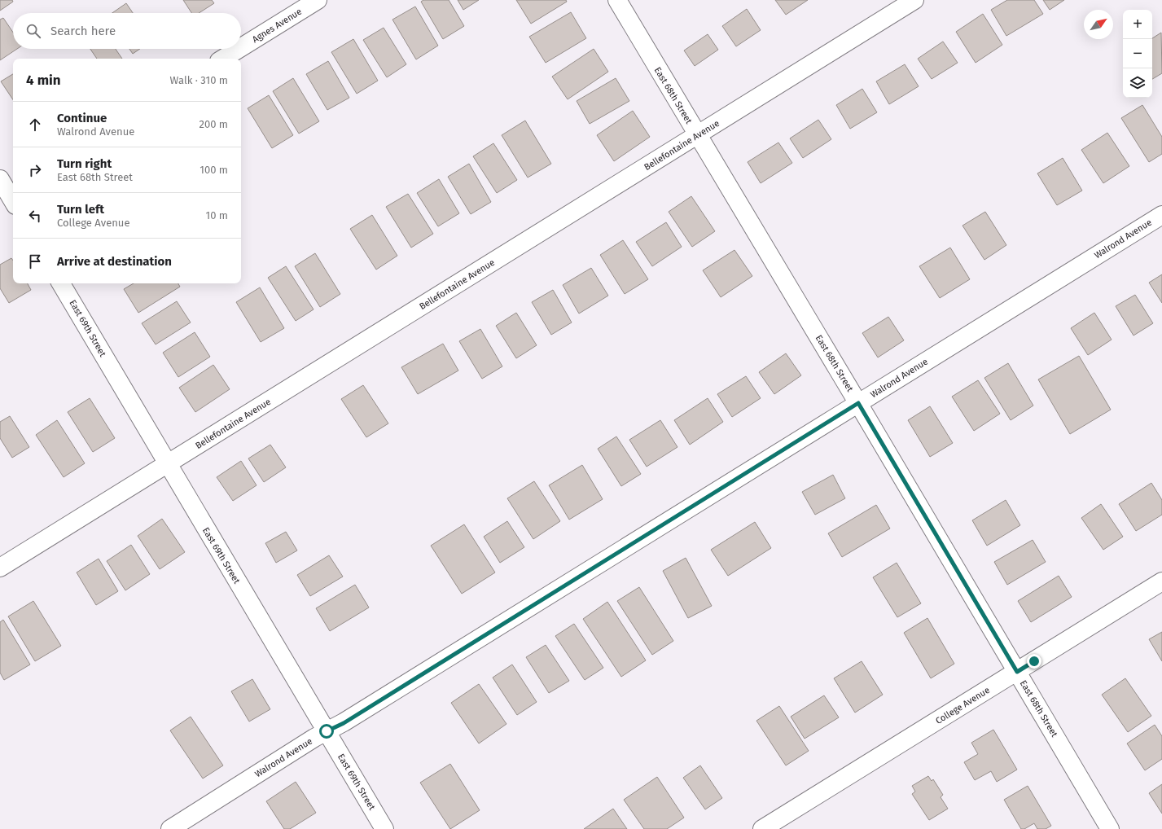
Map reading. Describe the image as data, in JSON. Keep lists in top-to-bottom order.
{
  "streets": {
    "street": [
      "Agnes Avenue",
      "East 68th Street",
      "Bellefontaine Avenue",
      "Walrond Avenue",
      "East 69th Street",
      "College Avenue"
    ]
  },
  "crossings": [
    ["East 68th Street", "Bellefontaine Avenue"],
    ["East 68th Street", "Walrond Avenue"],
    ["East 68th Street", "College Avenue"],
    ["Bellefontaine Avenue", "East 69th Street"],
    ["Walrond Avenue", "East 69th Street"]
  ],
  "north": "top right",
  "page": {
    "map_buttons": ["+", "−"],
    "search": "Search here",
    "heading": ["4 min", "Walk · 310 m"],
    "list": [
      ["Continue", "Walrond Avenue", "200 m"],
      ["Turn right", "East 68th Street", "100 m"],
      ["Turn left", "College Avenue", "10 m"],
      "Arrive at destination"
    ]
  }
}
